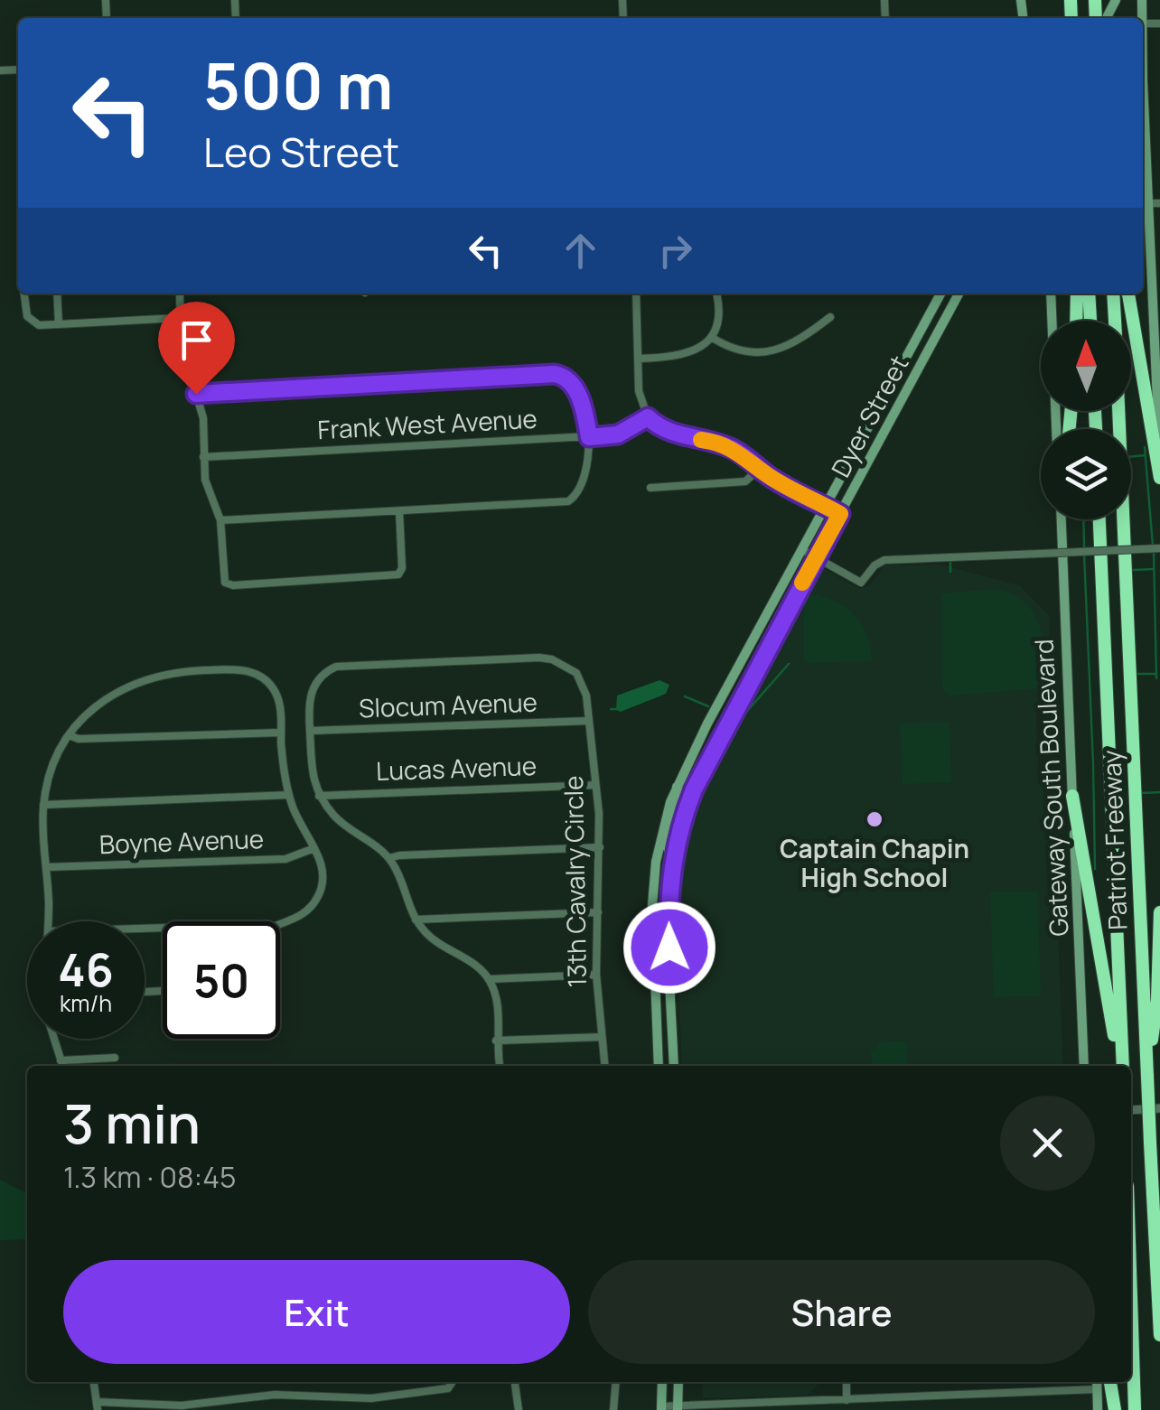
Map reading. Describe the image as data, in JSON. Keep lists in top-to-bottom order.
{
  "streets": {
    "highway": ["Patriot Freeway"],
    "main road": ["Dyer Street", "Gateway South Boulevard"],
    "street": [
      "Frank West Avenue",
      "Slocum Avenue",
      "Lucas Avenue",
      "Boyne Avenue",
      "13th Cavalry Circle"
    ]
  },
  "crossings": [
    ["Slocum Avenue", "13th Cavalry Circle"],
    ["Lucas Avenue", "13th Cavalry Circle"]
  ],
  "places": ["Captain Chapin High School"],
  "north": "top",
  "page": {
    "turn": ["500 m", "Leo Street"],
    "speed": "46 km/h",
    "limit": "50",
    "heading": ["3 min", "1.3 km · 08:45"],
    "buttons": ["Exit", "Share"]
  }
}
